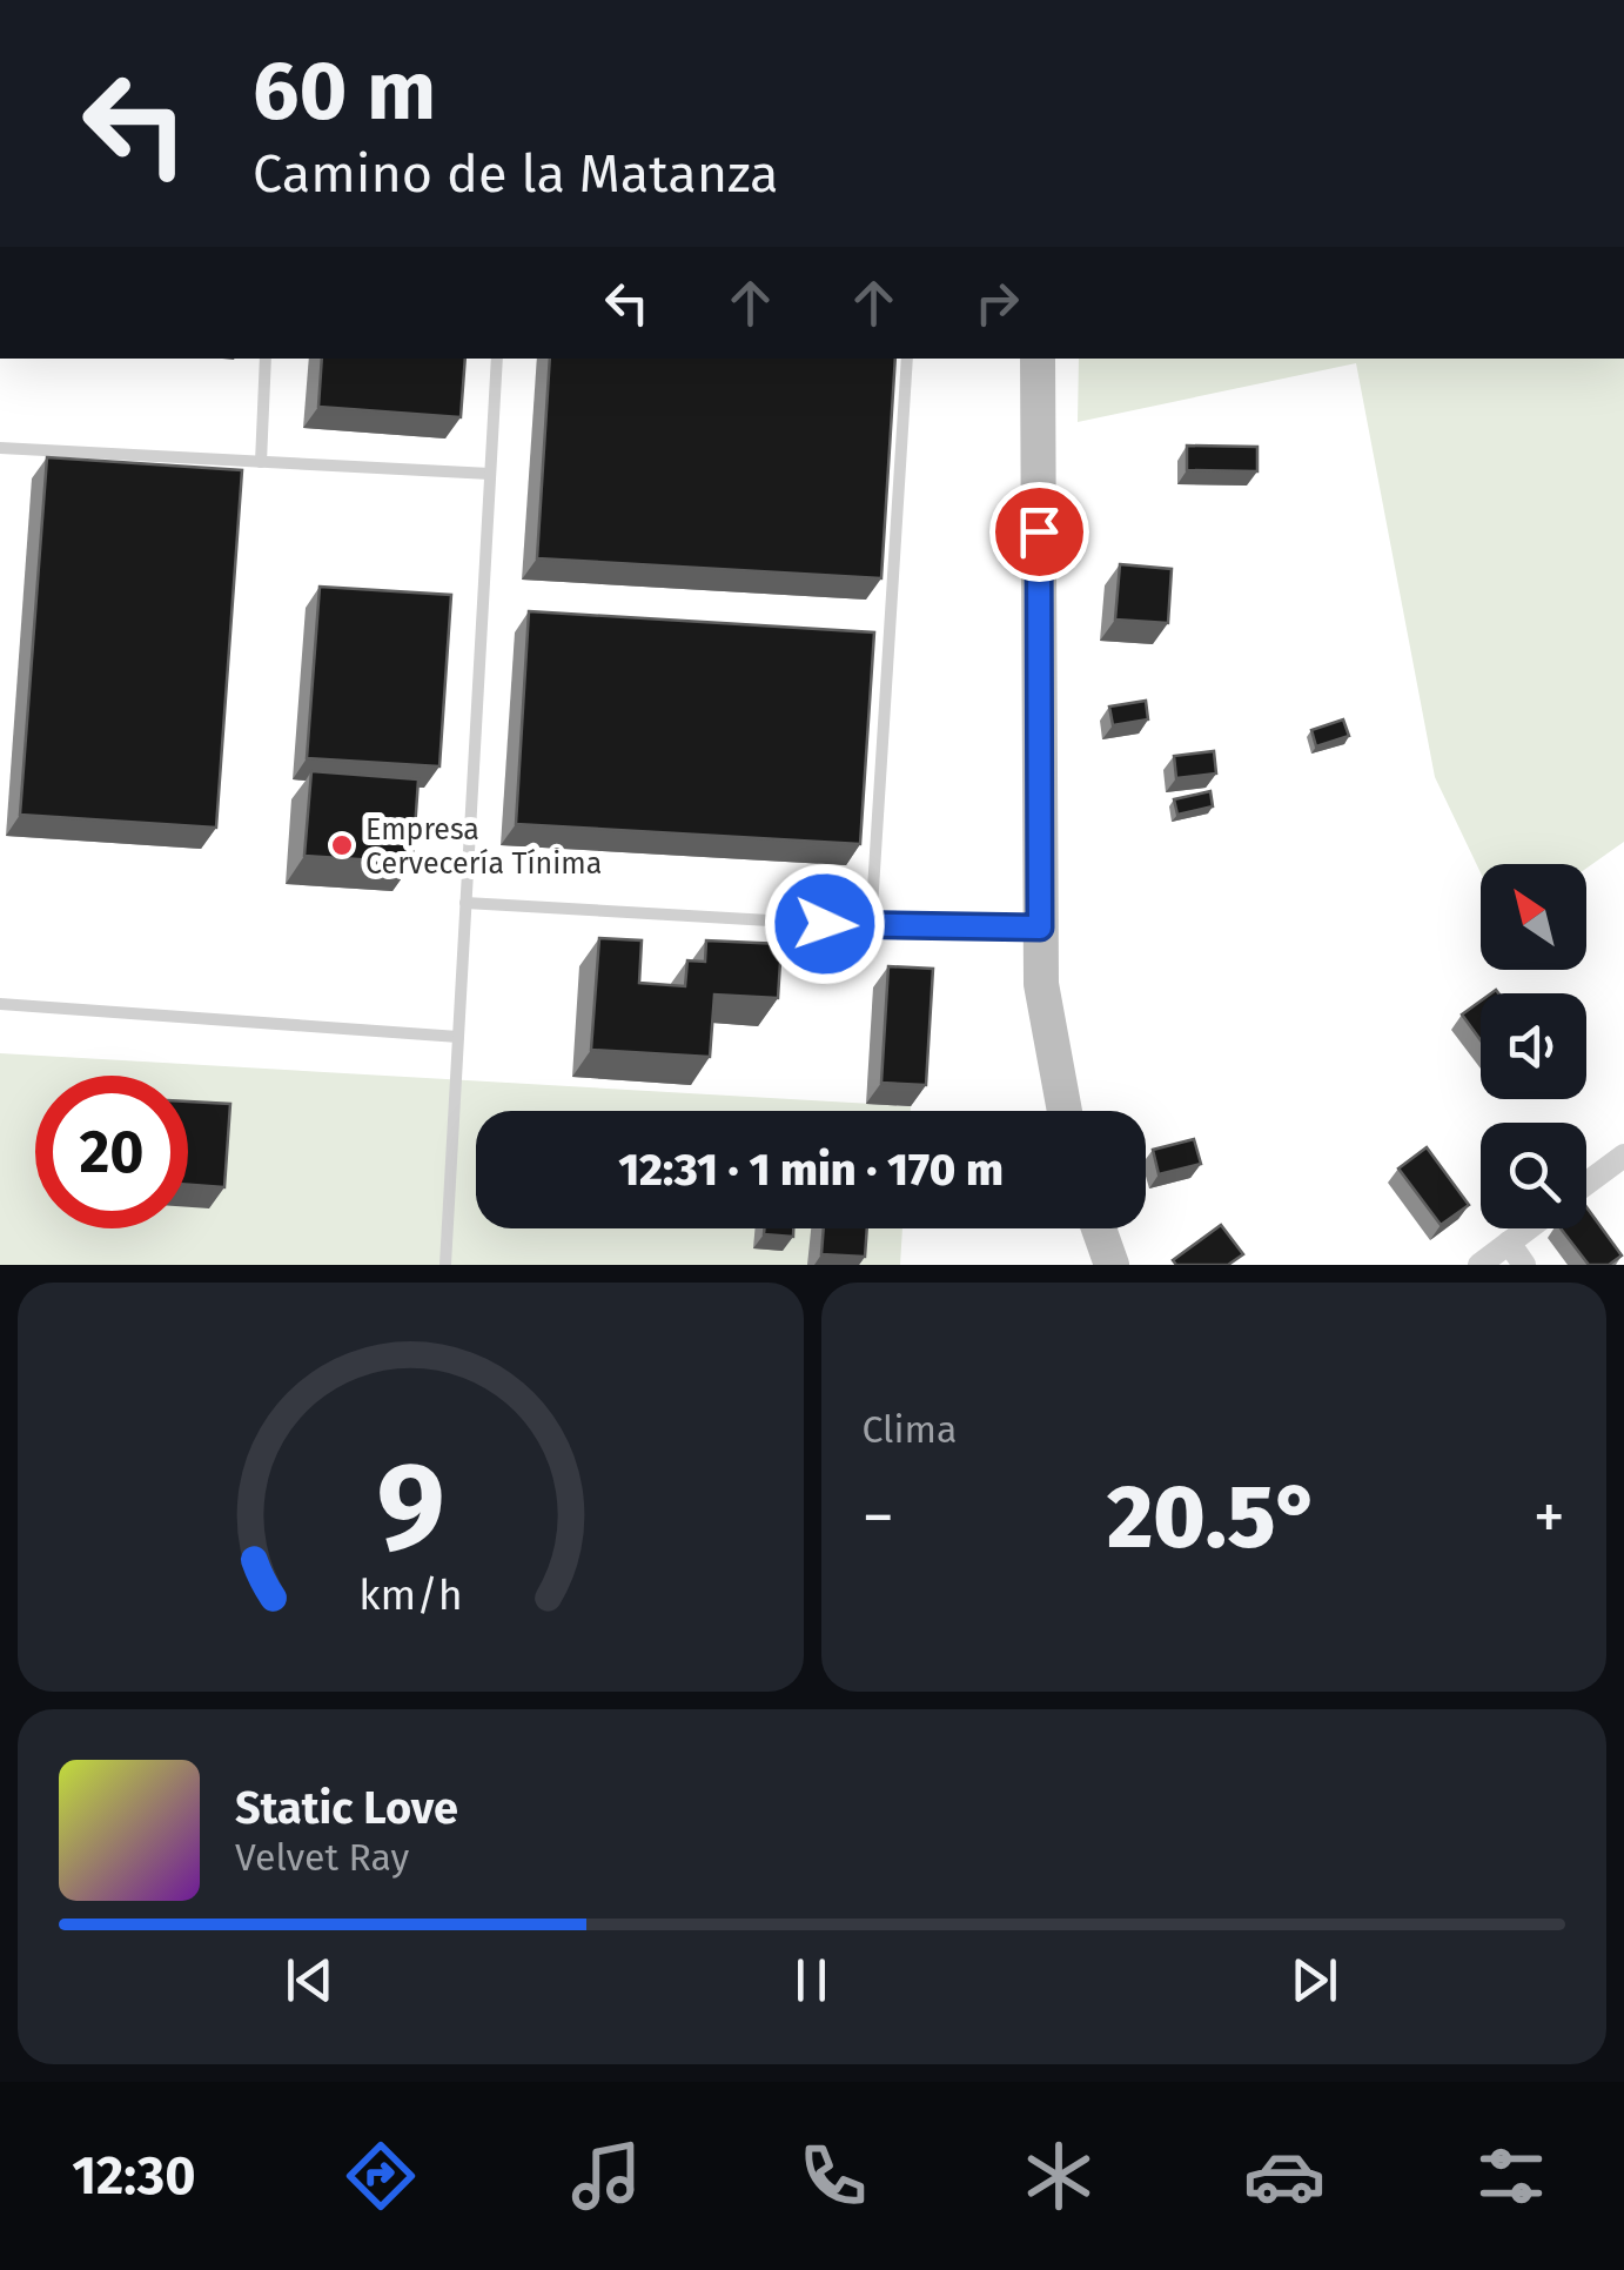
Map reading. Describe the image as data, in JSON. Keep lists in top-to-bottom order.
{
  "places": ["Empresa Cervecería Tínima"],
  "north": "top left",
  "page": {
    "turn": ["60 m", "Camino de la Matanza"],
    "limit": "20",
    "trip": "12:31 · 1 min · 170 m",
    "tile": "Clima",
    "heat": ["−", "20.5°", "+"],
    "song": ["Static Love", "Velvet Ray"],
    "tabs": "12:30",
    "gauge": ["9", "km/h"]
  }
}
